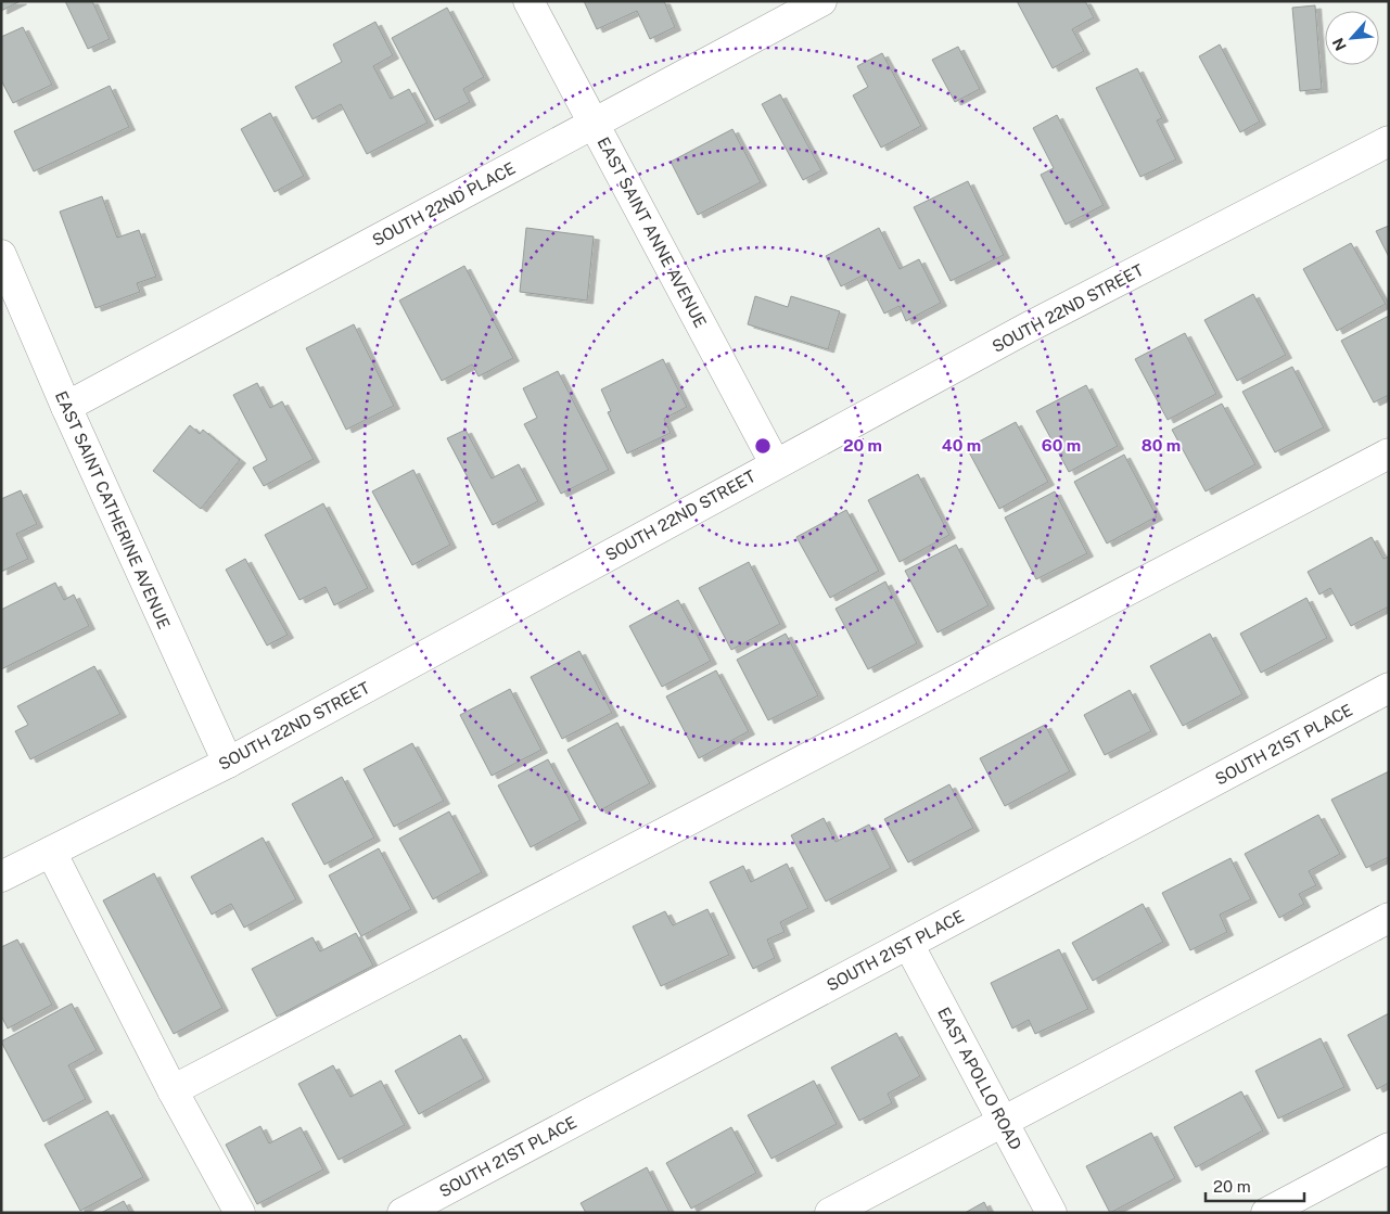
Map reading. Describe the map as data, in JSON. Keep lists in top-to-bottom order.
{
  "streets": {
    "street": [
      "SOUTH 22ND PLACE",
      "EAST SAINT ANNE AVENUE",
      "SOUTH 22ND STREET",
      "EAST SAINT CATHERINE AVENUE",
      "SOUTH 21ST PLACE",
      "EAST APOLLO ROAD"
    ]
  },
  "crossings": [
    ["SOUTH 22ND PLACE", "EAST SAINT ANNE AVENUE"],
    ["SOUTH 22ND PLACE", "EAST SAINT CATHERINE AVENUE"],
    ["EAST SAINT ANNE AVENUE", "SOUTH 22ND STREET"],
    ["SOUTH 22ND STREET", "EAST SAINT CATHERINE AVENUE"],
    ["SOUTH 21ST PLACE", "EAST APOLLO ROAD"]
  ],
  "scale_bar": "20 m",
  "north": "bottom left",
  "rings": [
    "20 m",
    "40 m",
    "60 m",
    "80 m"
  ]
}
